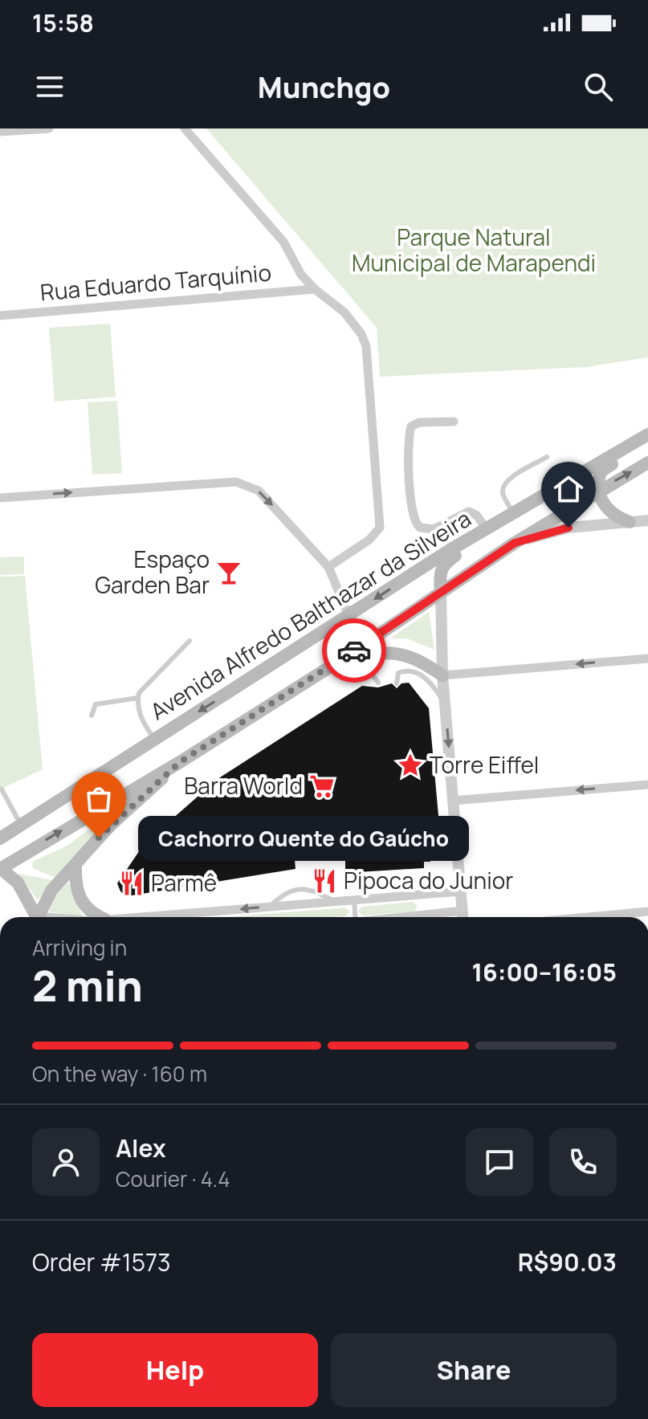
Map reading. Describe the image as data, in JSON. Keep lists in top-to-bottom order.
{
  "streets": {
    "main road": ["Avenida Alfredo Balthazar da Silveira"],
    "street": ["Rua Eduardo Tarquínio"]
  },
  "parks": ["Parque Natural Municipal de Marapendi"],
  "places": {
    "bar": ["Espaço Garden Bar"],
    "place": ["Torre Eiffel"],
    "supermarket": ["Barra World"],
    "other": ["Cachorro Quente do Gaúcho"],
    "restaurant": ["Pipoca do Junior", "Parmê"]
  },
  "page": {
    "status": "15:58",
    "header": "Munchgo",
    "bubble": "Cachorro Quente do Gaúcho",
    "heading": ["2 min", "Arriving in", "16:00–16:05"],
    "panel": [
      "Alex",
      "Courier · 4.4",
      "Order #1573",
      "R$90.03"
    ],
    "bar": "On the way · 160 m",
    "buttons": ["Help", "Share"]
  }
}
